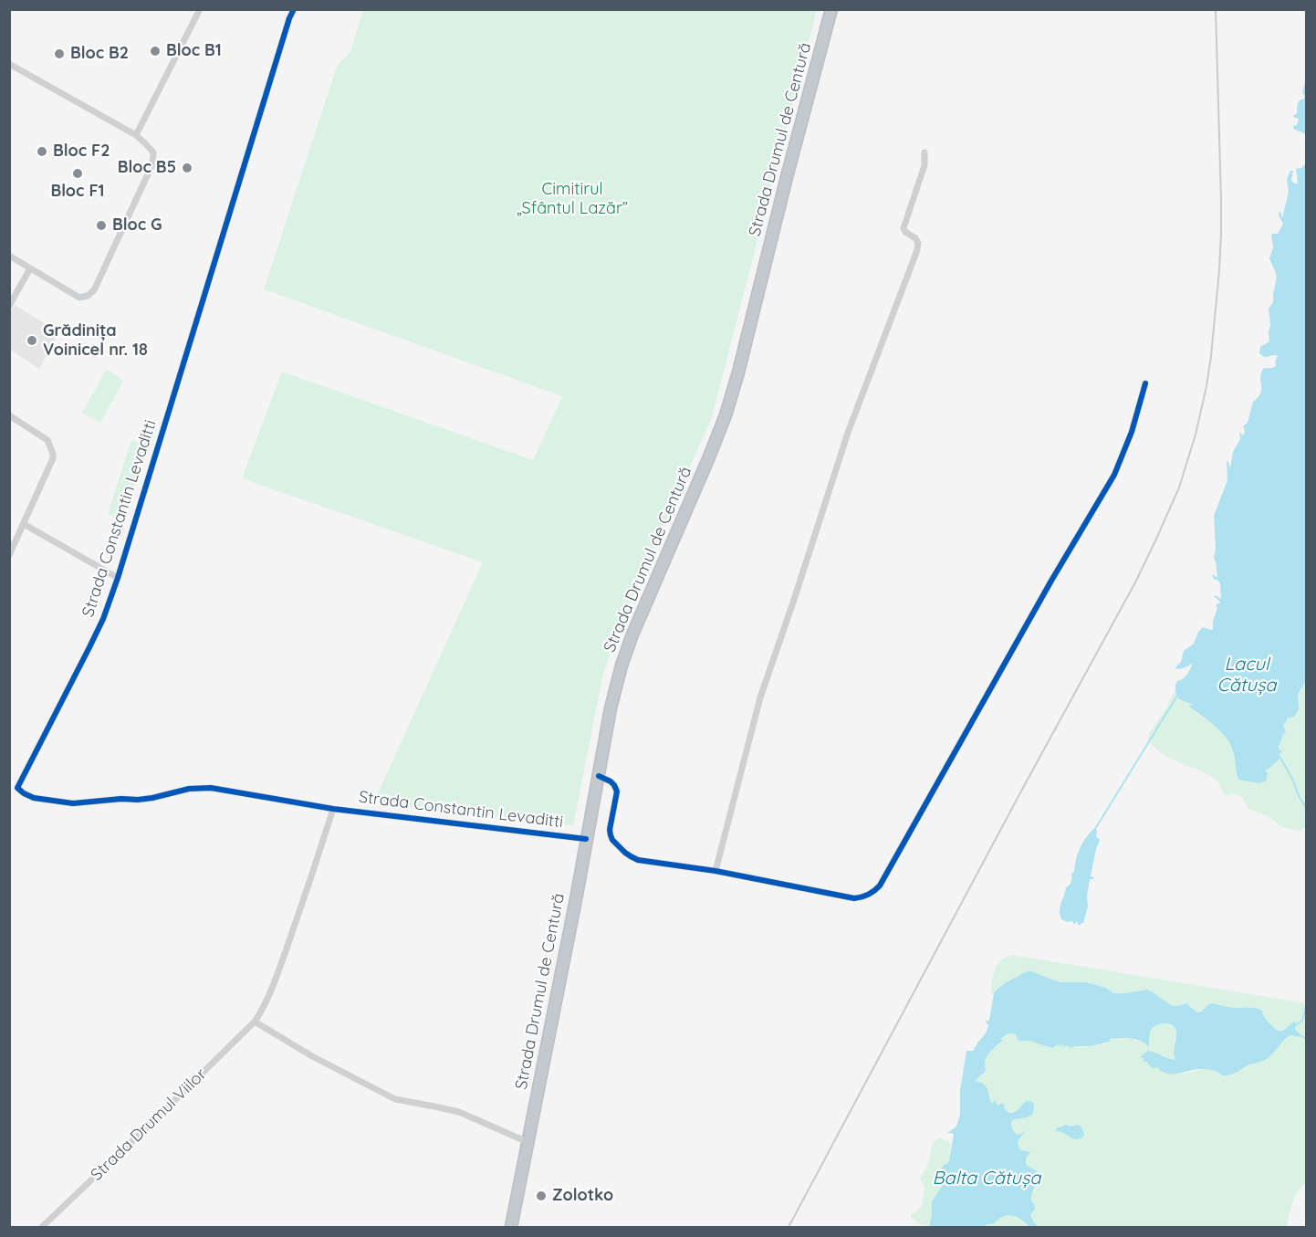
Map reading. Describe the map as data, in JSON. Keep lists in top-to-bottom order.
{
  "streets": {
    "highway": ["Strada Drumul de Centură"],
    "street": ["Strada Constantin Levaditti", "Strada Drumul Viilor"]
  },
  "crossings": [
    ["Strada Drumul de Centură", "Strada Constantin Levaditti"],
    ["Strada Constantin Levaditti", "Strada Drumul Viilor"]
  ],
  "water": ["Lacul Cătușa", "Balta Cătușa"],
  "parks": ["Cimitirul „Sfântul Lazăr”"],
  "places": [
    "Bloc B1",
    "Bloc B2",
    "Bloc F2",
    "Bloc B5",
    "Bloc F1",
    "Bloc G",
    "Grădinița Voinicel nr. 18",
    "Zolotko"
  ]
}
